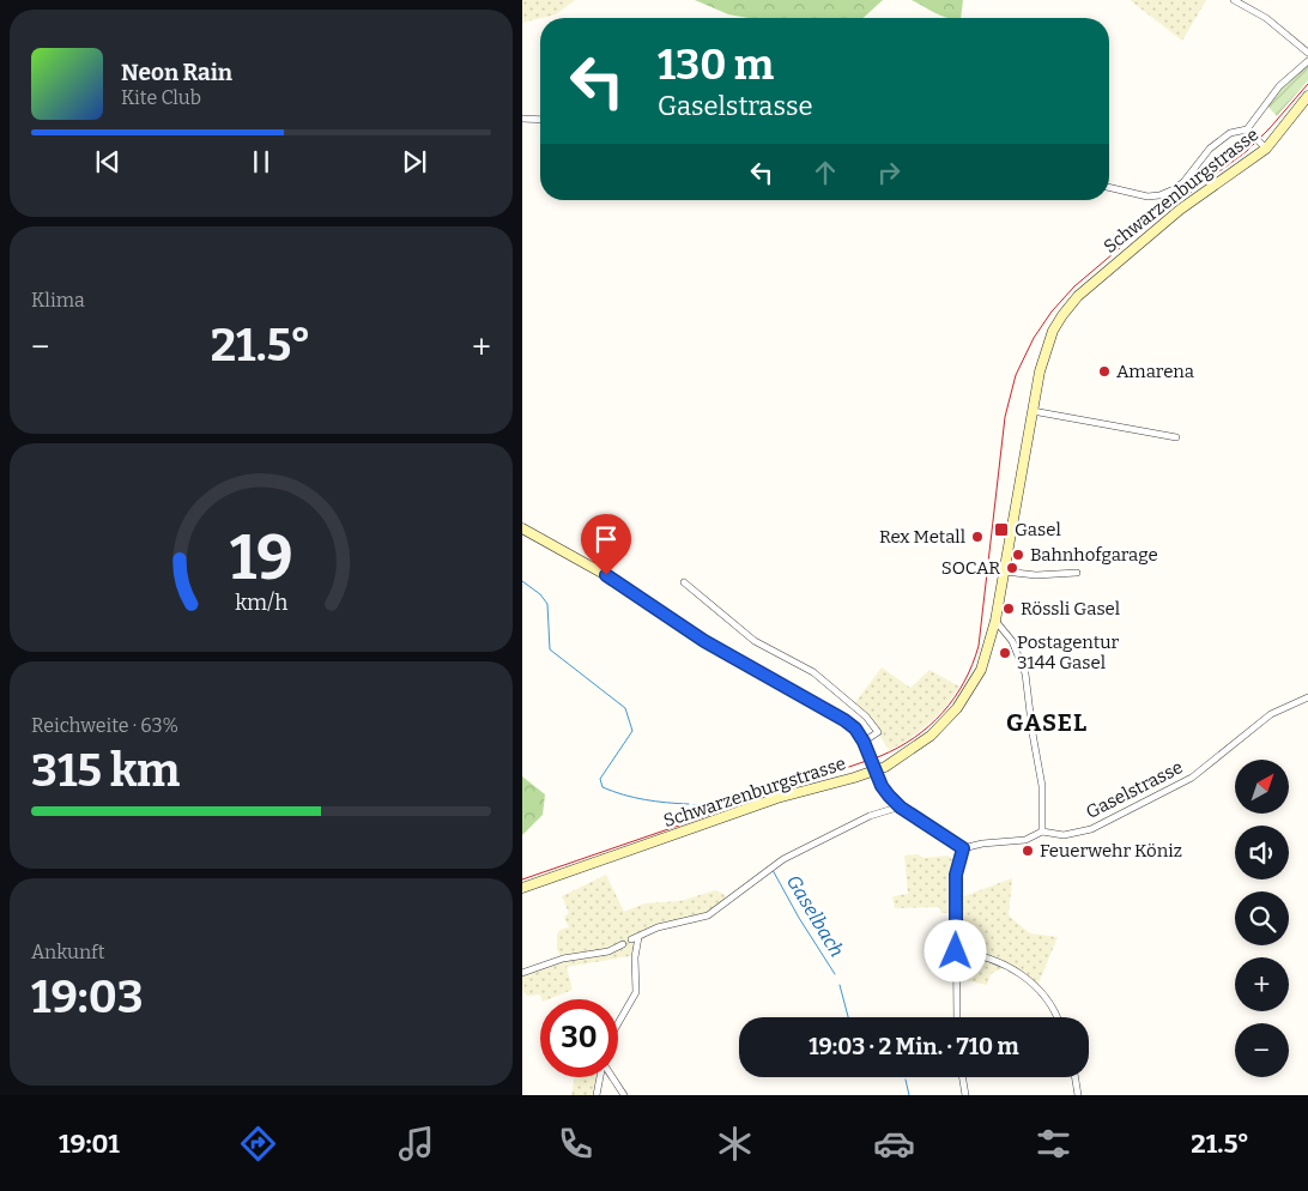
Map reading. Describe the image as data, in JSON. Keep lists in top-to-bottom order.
{
  "streets": {
    "main road": ["Schwarzenburgstrasse"],
    "street": ["Gaselstrasse"]
  },
  "districts": ["GASEL"],
  "water": ["Gaselbach"],
  "places": {
    "other": [
      "Amarena",
      "Rex Metall",
      "Bahnhofgarage",
      "SOCAR",
      "Rössli Gasel",
      "Postagentur 3144 Gasel",
      "Feuerwehr Köniz"
    ],
    "transit": ["Gasel"]
  },
  "north": "top right",
  "page": {
    "turn": ["130 m", "Gaselstrasse"],
    "song": ["Neon Rain", "Kite Club"],
    "tile": [
      "Klima",
      ["Reichweite · 63%", "315 km"],
      ["Ankunft", "19:03"]
    ],
    "heat": ["−", "21.5°", "+"],
    "map_buttons": ["+", "−"],
    "limit": "30",
    "trip": "19:03 · 2 Min. · 710 m",
    "tabs": ["19:01", "21.5°"],
    "gauge": ["19", "km/h"]
  }
}
